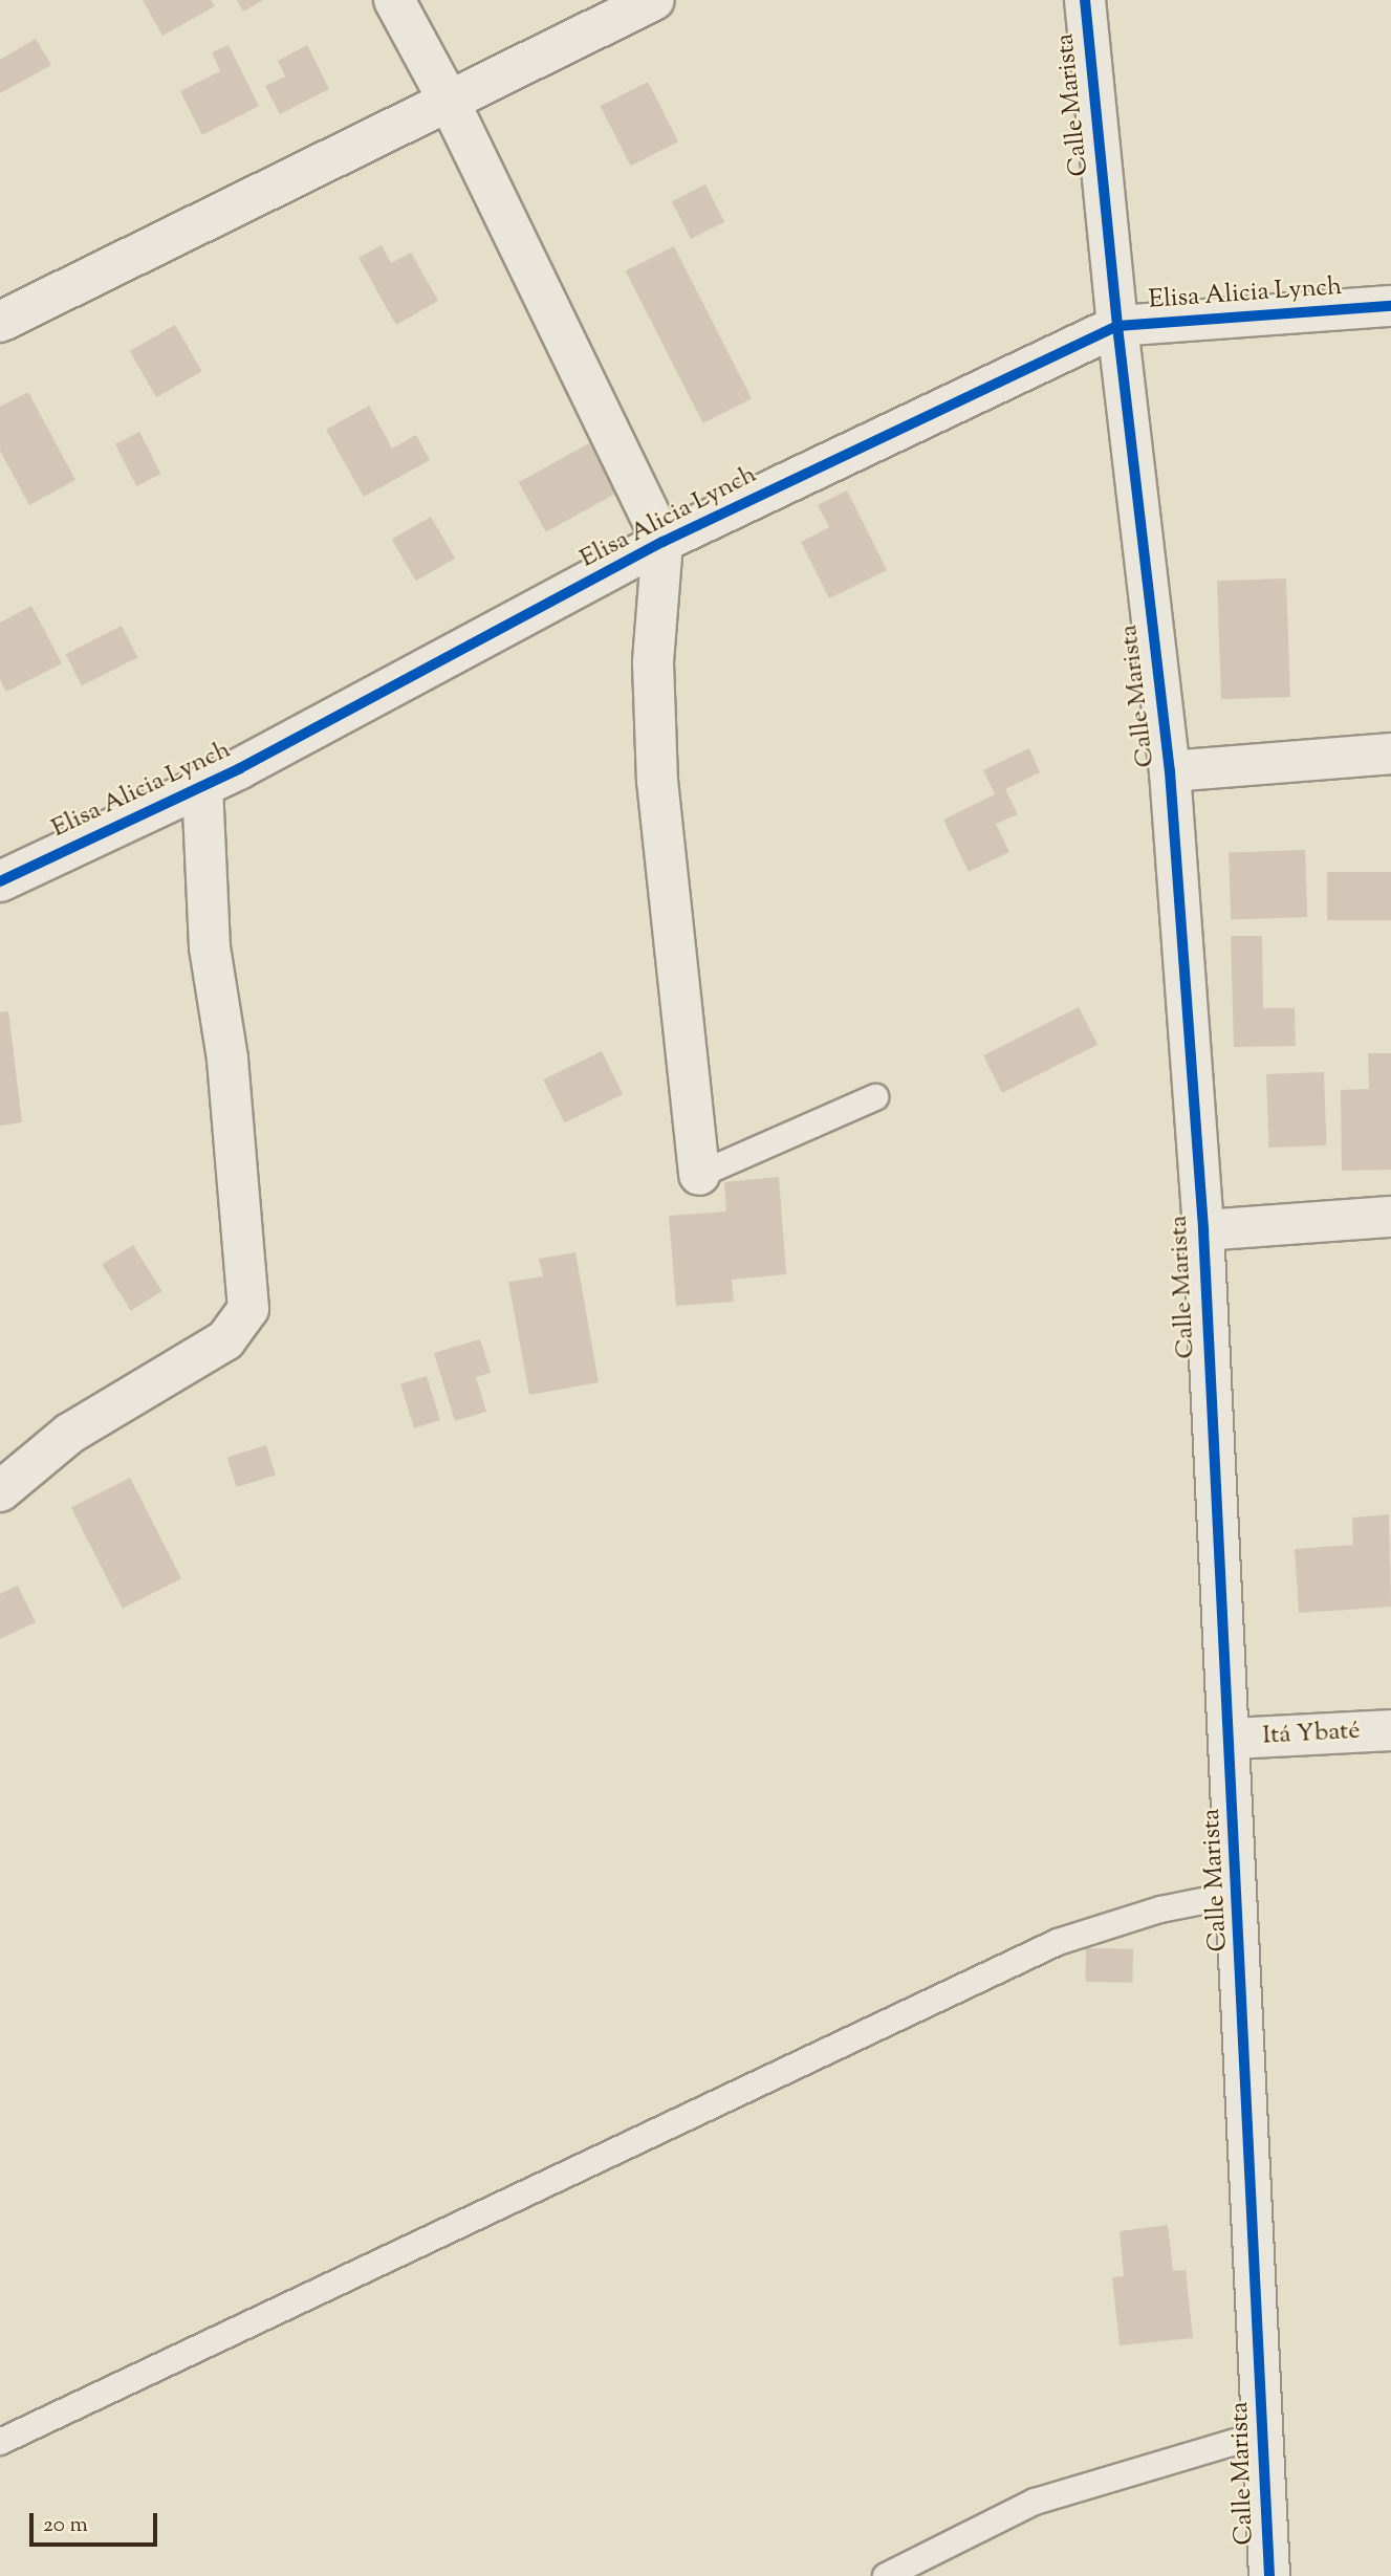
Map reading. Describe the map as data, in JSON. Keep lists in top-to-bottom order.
{
  "streets": {
    "street": ["Calle Marista", "Elisa Alicia Lynch", "Itá Ybaté"]
  },
  "crossings": [
    ["Calle Marista", "Elisa Alicia Lynch"],
    ["Calle Marista", "Itá Ybaté"]
  ],
  "scale_bar": "20 m"
}
